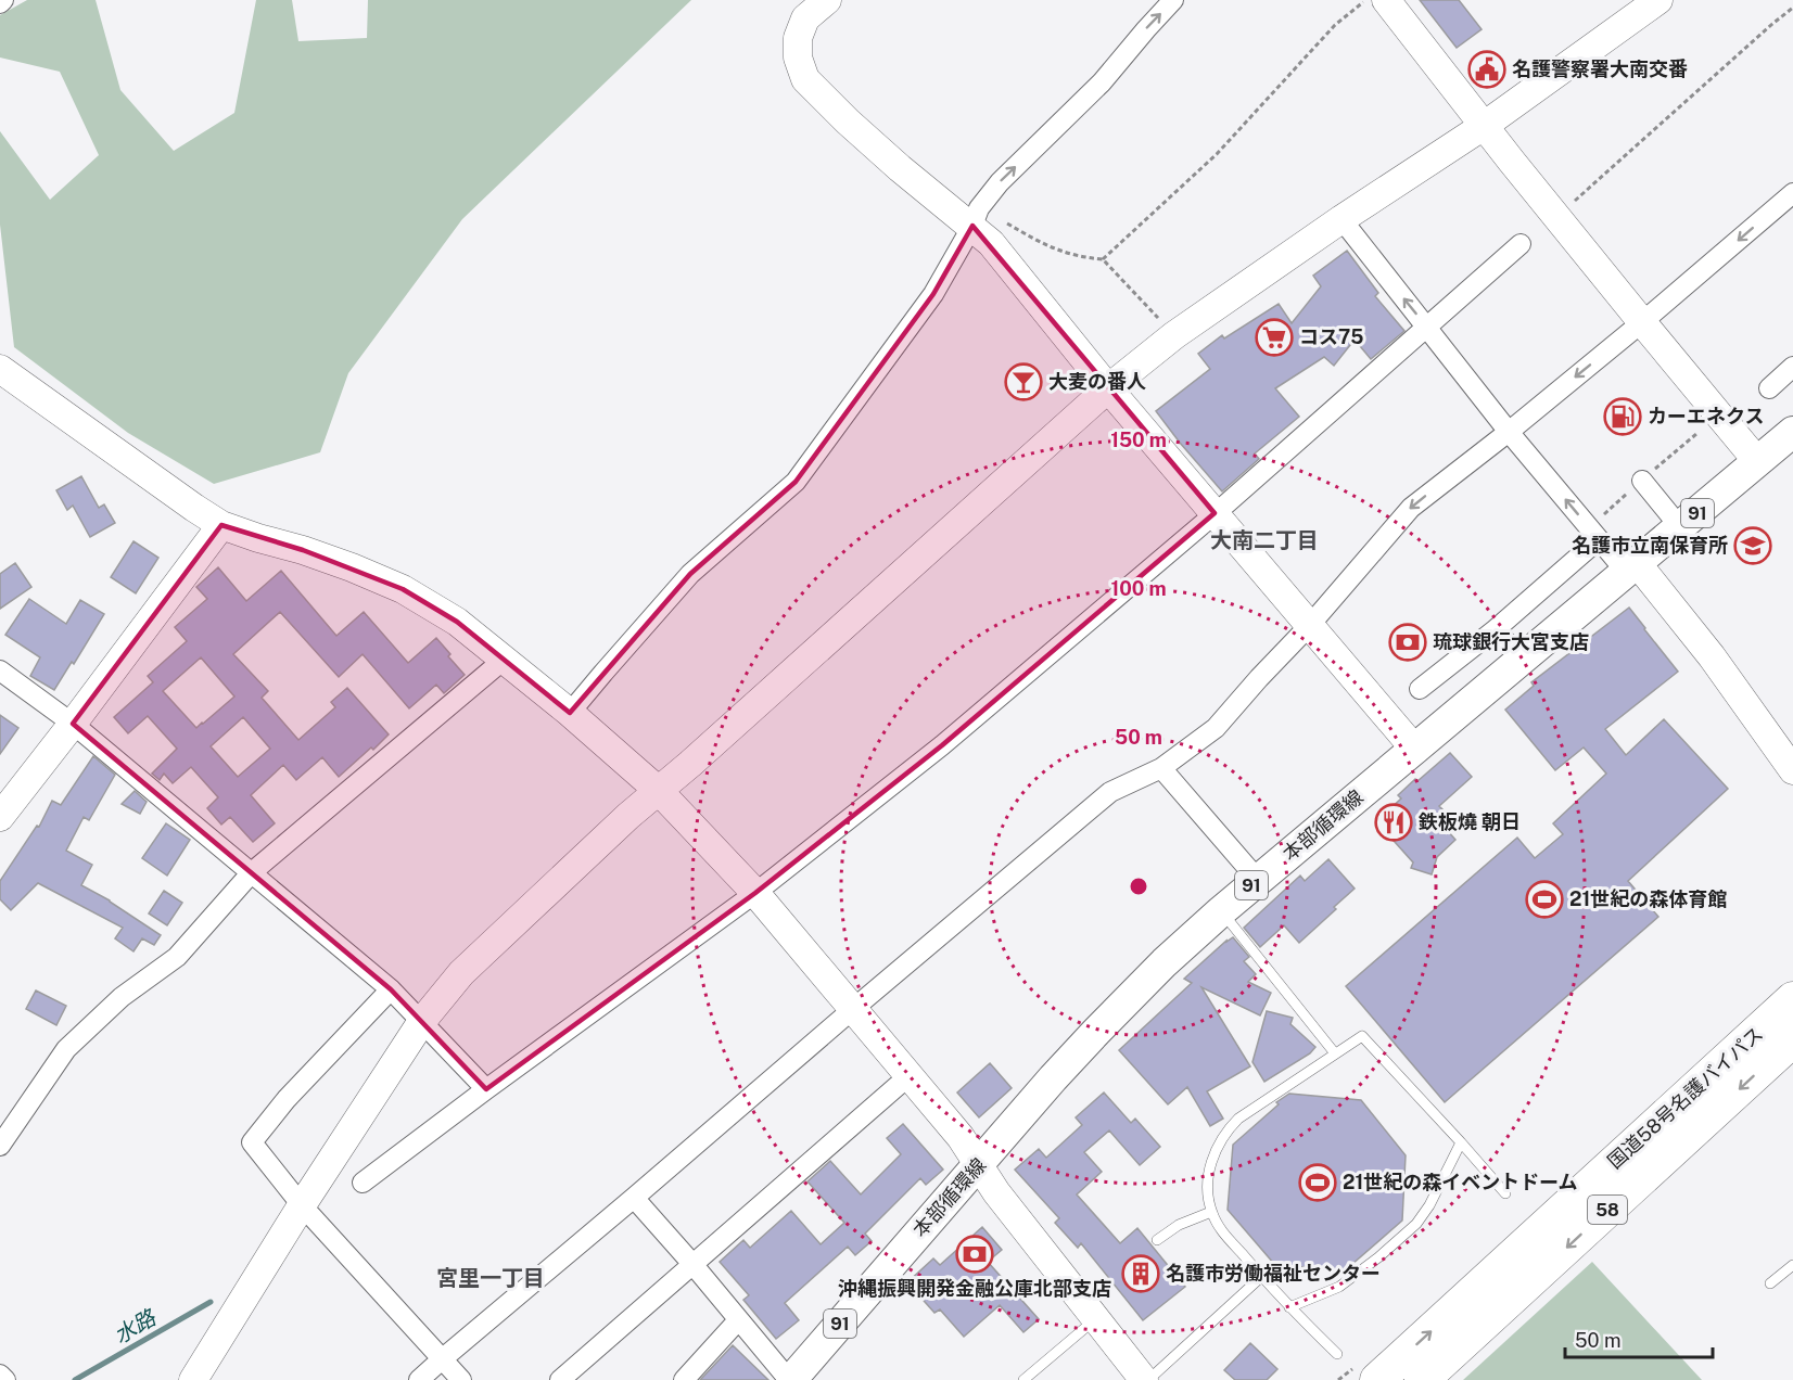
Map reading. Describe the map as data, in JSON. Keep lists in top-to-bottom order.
{
  "streets": {
    "highway": ["国道58号名護バイパス", "58"],
    "main road": ["91", "本部循環線"]
  },
  "districts": ["大南二丁目", "宮里一丁目"],
  "water": ["水路"],
  "places": {
    "public building": ["名護警察署大南交番"],
    "supermarket": ["コス75"],
    "bar": ["大麦の番人"],
    "fuel station": ["カーエネクス"],
    "school or university": ["名護市立南保育所"],
    "bank": ["琉球銀行大宮支店", "沖縄振興開発金融公庫北部支店"],
    "restaurant": ["鉄板燒 朝日"],
    "sports": ["21世紀の森体育館", "21世紀の森イベントドーム"],
    "building": ["名護市労働福祉センター"]
  },
  "scale_bar": "50 m",
  "rings": ["150 m", "100 m", "50 m"]
}
